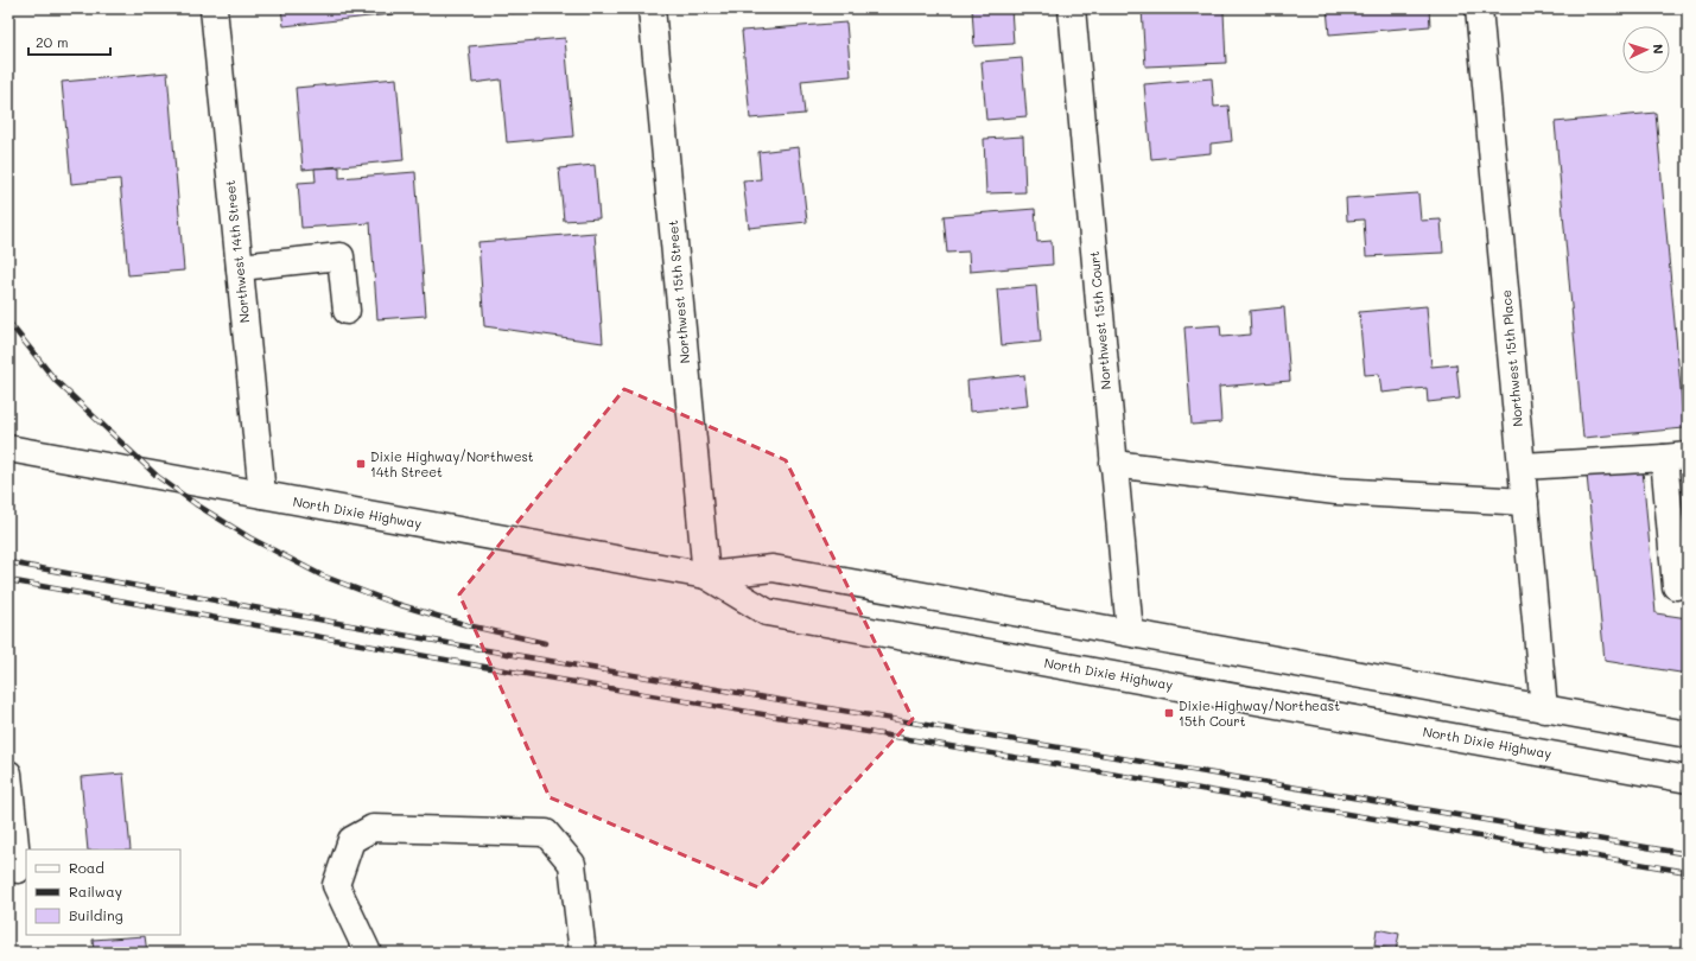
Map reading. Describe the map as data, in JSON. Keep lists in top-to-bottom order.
{
  "streets": {
    "main road": [
      "Northwest 14th Street",
      "Northwest 15th Street",
      "Northwest 15th Court",
      "Northwest 15th Place",
      "North Dixie Highway"
    ]
  },
  "crossings": [
    ["Northwest 14th Street", "North Dixie Highway"],
    ["Northwest 15th Street", "North Dixie Highway"],
    ["Northwest 15th Court", "North Dixie Highway"],
    ["Northwest 15th Place", "North Dixie Highway"]
  ],
  "places": {
    "transit": ["Dixie Highway/Northwest 14th Street", "Dixie Highway/Northeast 15th Court"]
  },
  "legend": ["Road", "Railway", "Building"],
  "scale_bar": "20 m",
  "north": "right"
}
